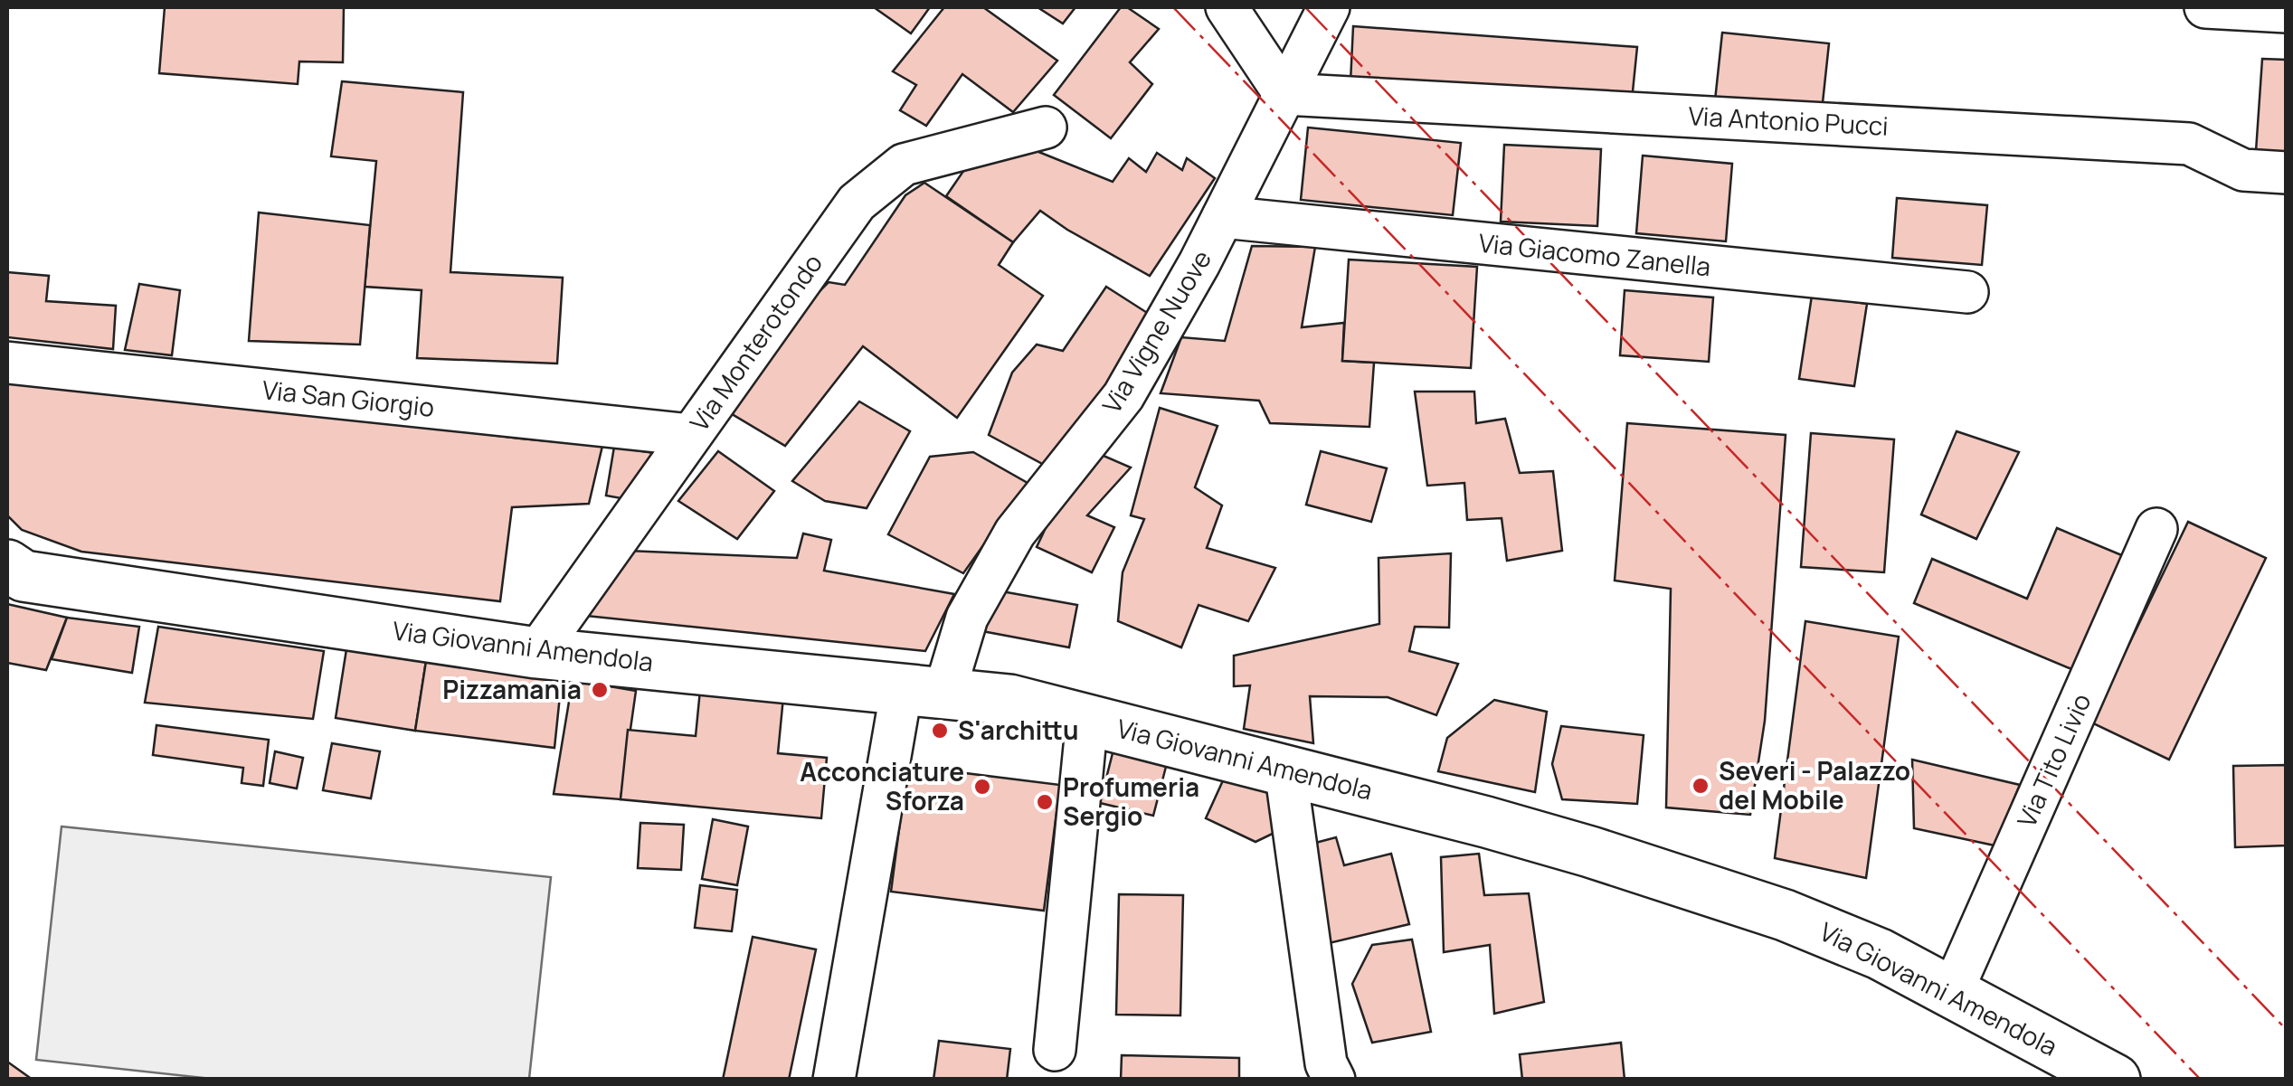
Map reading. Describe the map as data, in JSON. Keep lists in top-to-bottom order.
{
  "streets": {
    "main road": ["Via Giovanni Amendola"],
    "street": [
      "Via Antonio Pucci",
      "Via Giacomo Zanella",
      "Via Vigne Nuove",
      "Via Monterotondo",
      "Via San Giorgio",
      "Via Tito Livio"
    ]
  },
  "crossings": [
    ["Via Antonio Pucci", "Via Vigne Nuove"],
    ["Via Giacomo Zanella", "Via Vigne Nuove"],
    ["Via Vigne Nuove", "Via Giovanni Amendola"],
    ["Via Monterotondo", "Via San Giorgio"],
    ["Via Monterotondo", "Via Giovanni Amendola"],
    ["Via Giovanni Amendola", "Via Tito Livio"]
  ],
  "places": [
    "Pizzamania",
    "S'archittu",
    "Severi - Palazzo del Mobile",
    "Acconciature Sforza",
    "Profumeria Sergio"
  ]
}
